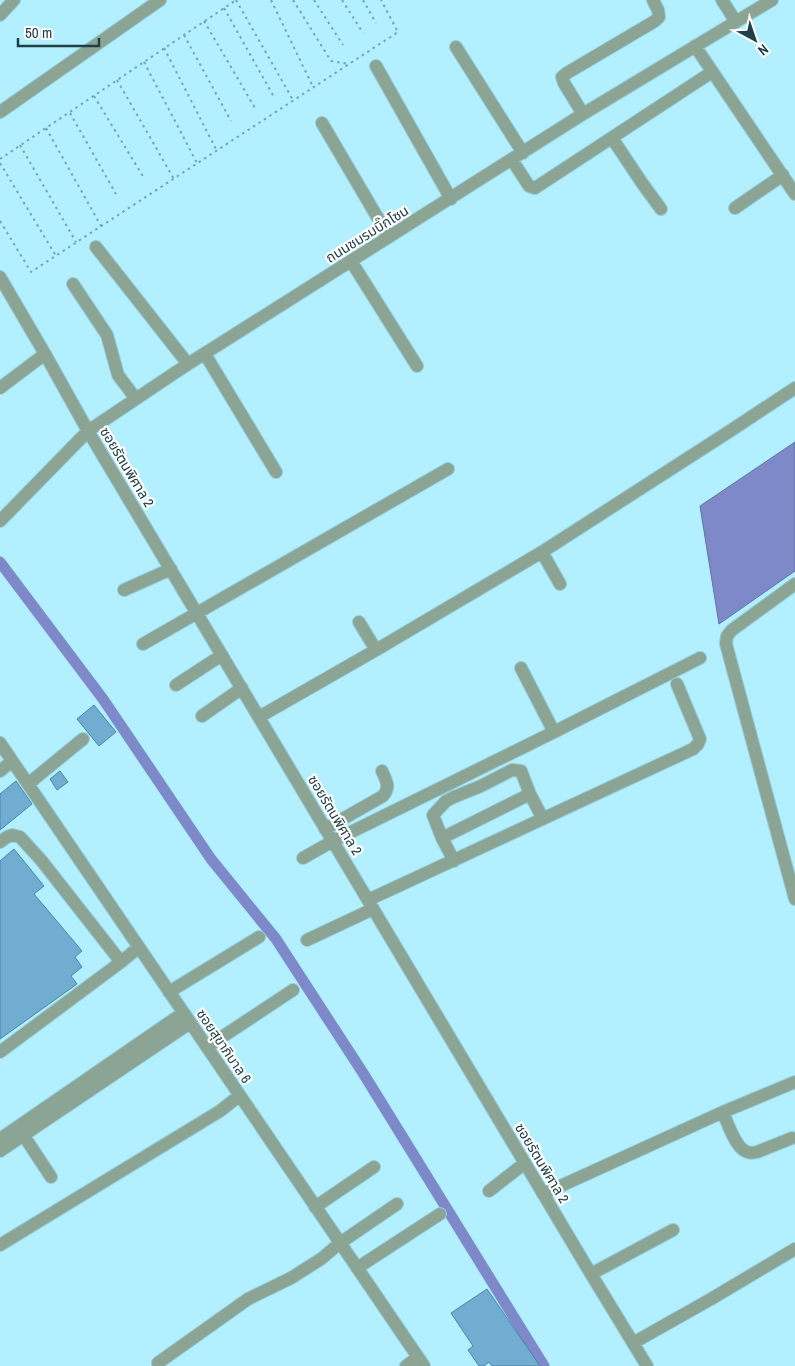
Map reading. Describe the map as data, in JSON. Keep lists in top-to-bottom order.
{
  "streets": {
    "street": ["ถนนชมรมบิ๊กโซน", "ซอยรัตนพิศาล 2", "ซอยสุขาภิบาล 6"]
  },
  "crossings": [
    ["ถนนชมรมบิ๊กโซน", "ซอยรัตนพิศาล 2"]
  ],
  "scale_bar": "50 m",
  "north": "bottom right"
}
